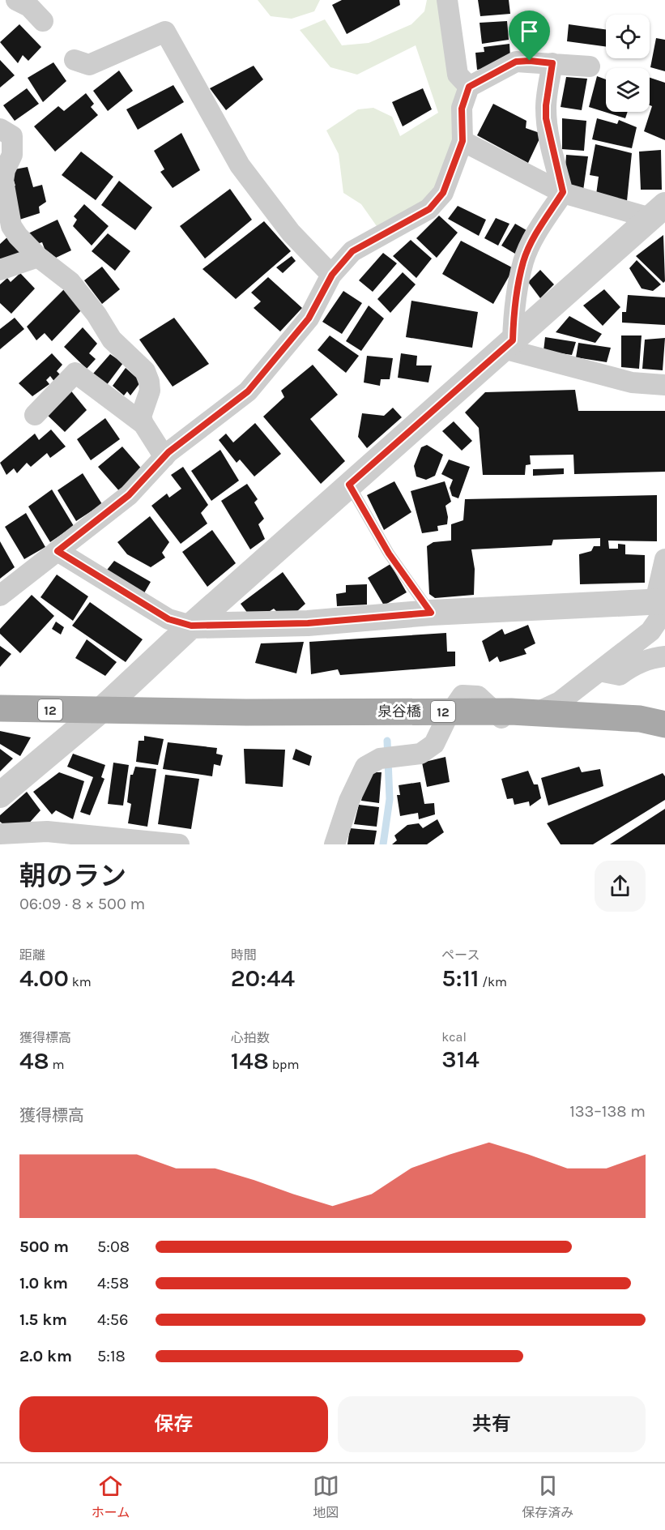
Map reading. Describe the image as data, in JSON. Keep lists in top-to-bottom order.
{
  "streets": {
    "main road": ["12", "泉谷橋"]
  },
  "crossings": [
    ["12", "泉谷橋"]
  ],
  "page": {
    "heading": ["朝のラン", "06:09 · 8 × 500 m"],
    "stats": [
      ["距離", "4.00 km"],
      ["時間", "20:44"],
      ["ペース", "5:11 /km"],
      ["獲得標高", "48 m"],
      ["心拍数", "148 bpm"],
      ["kcal", "314"]
    ],
    "chart": ["獲得標高", "133–138 m"],
    "list": [
      {
        "name": "500 m",
        "note": "5:08"
      },
      {
        "name": "1.0 km",
        "note": "4:58"
      },
      {
        "name": "1.5 km",
        "note": "4:56"
      },
      {
        "name": "2.0 km",
        "note": "5:18"
      }
    ],
    "buttons": ["保存", "共有"],
    "tabs": ["ホーム", "地図", "保存済み"]
  }
}
